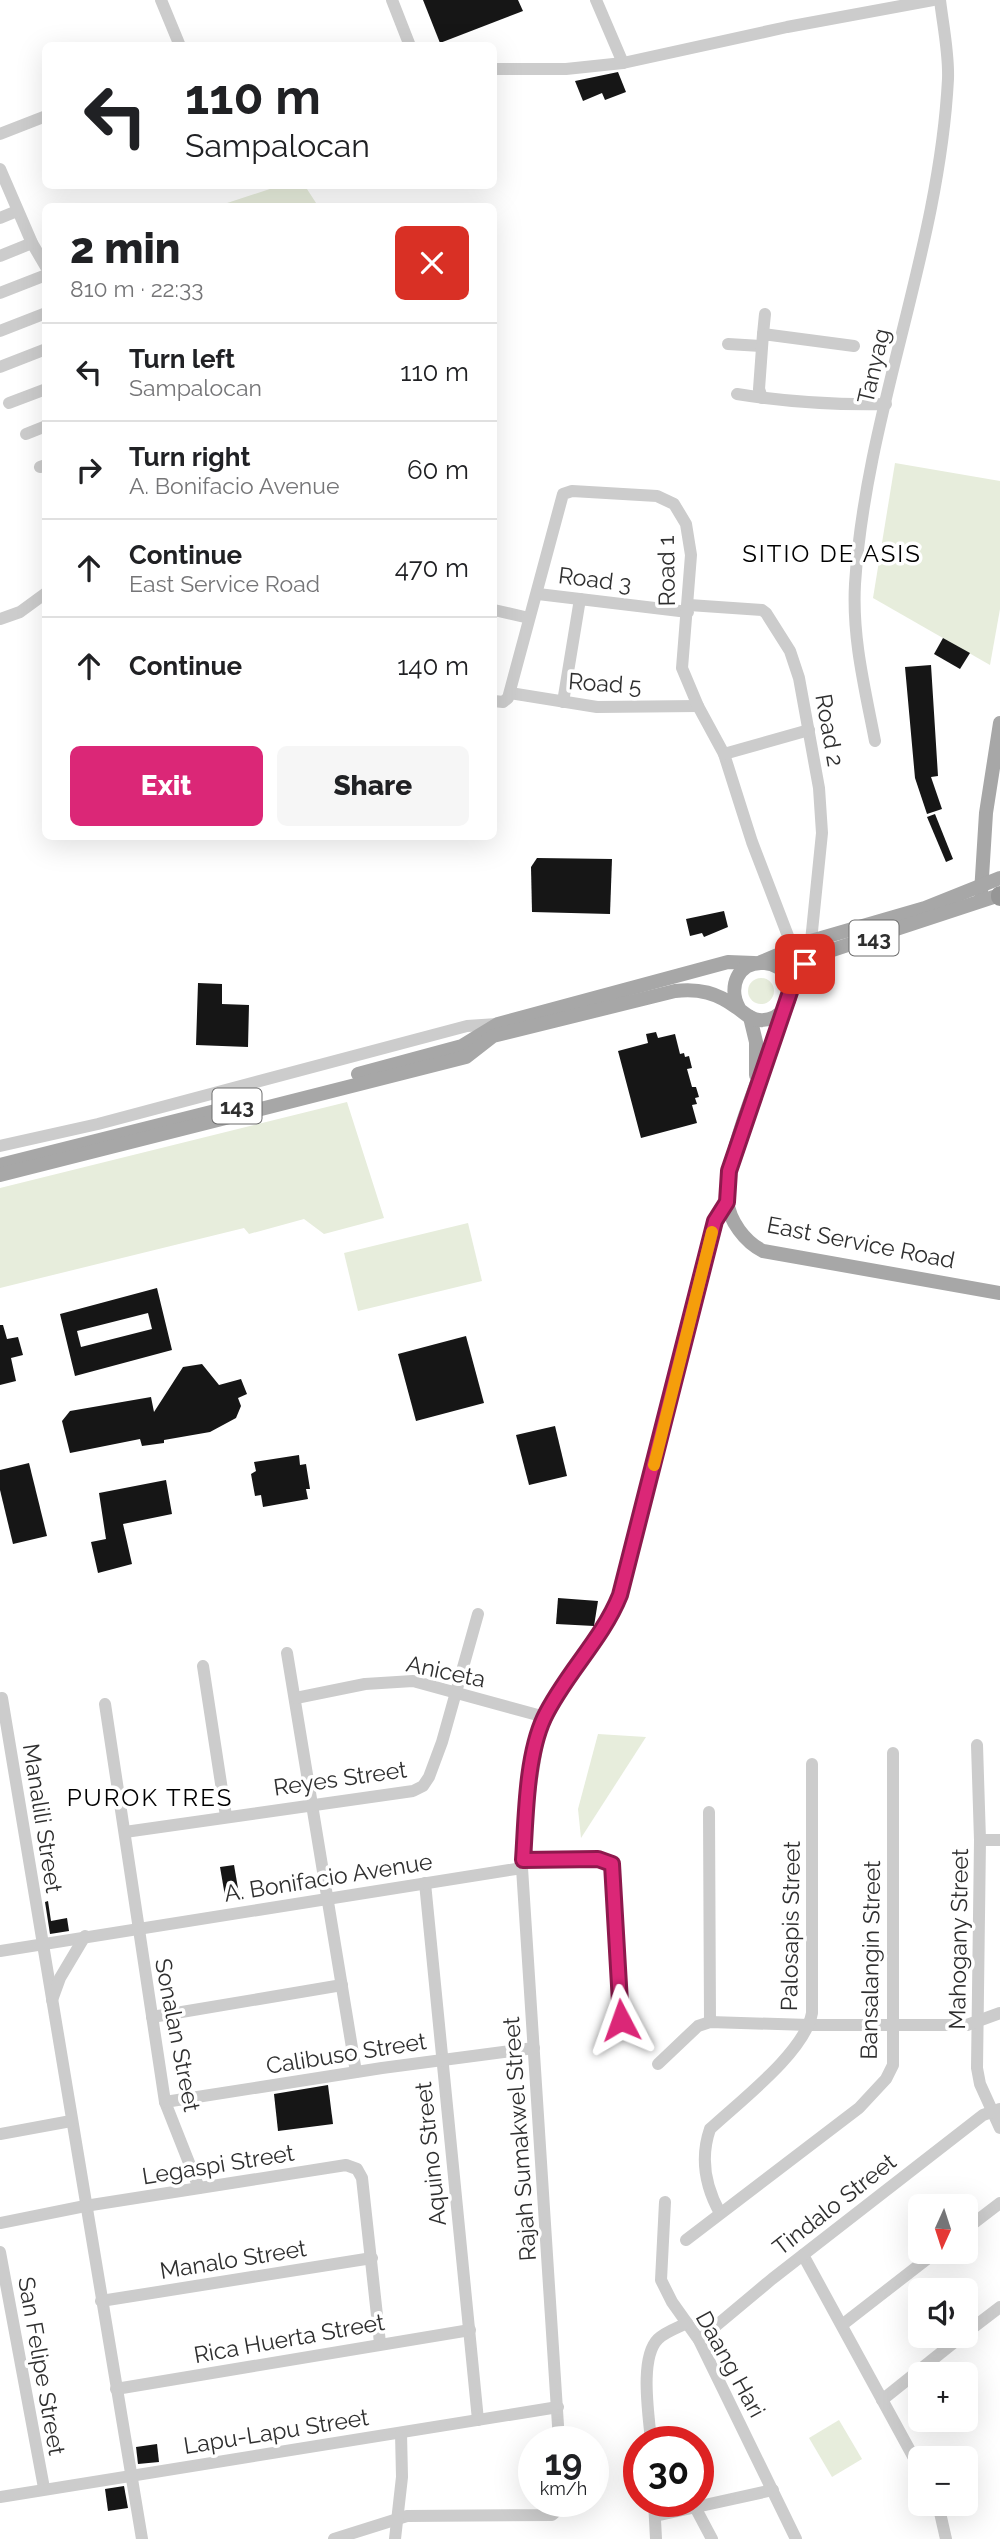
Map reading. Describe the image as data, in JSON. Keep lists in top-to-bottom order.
{
  "streets": {
    "main road": ["143", "East Service Road"],
    "street": [
      "Tanyag",
      "Road 1",
      "Road 3",
      "Road 5",
      "Road 2",
      "Aniceta",
      "Reyes Street",
      "Manalili Street",
      "A. Bonifacio Avenue",
      "Palosapis Street",
      "Mahogany Street",
      "Bansalangin Street",
      "Sonalan Street",
      "Calibuso Street",
      "Rajah Sumakwel Street",
      "Aquino Street",
      "Legaspi Street",
      "Tindalo Street",
      "Manalo Street",
      "Rica Huerta Street",
      "Daang Hari",
      "San Felipe Street",
      "Lapu-Lapu Street"
    ]
  },
  "crossings": [
    ["Road 1", "Road 3"],
    ["Road 1", "Road 5"],
    ["Road 1", "Road 2"],
    ["Road 1", "143"],
    ["Road 3", "Road 2"],
    ["Road 2", "143"],
    ["Aniceta", "Reyes Street"],
    ["Reyes Street", "Sonalan Street"],
    ["Manalili Street", "A. Bonifacio Avenue"],
    ["A. Bonifacio Avenue", "Sonalan Street"],
    ["A. Bonifacio Avenue", "Rajah Sumakwel Street"],
    ["A. Bonifacio Avenue", "Aquino Street"],
    ["Palosapis Street", "Bansalangin Street"],
    ["Mahogany Street", "Tindalo Street"],
    ["Sonalan Street", "Calibuso Street"],
    ["Sonalan Street", "Legaspi Street"],
    ["Calibuso Street", "Rajah Sumakwel Street"],
    ["Calibuso Street", "Aquino Street"],
    ["Rajah Sumakwel Street", "Lapu-Lapu Street"],
    ["Aquino Street", "Rica Huerta Street"],
    ["Aquino Street", "Lapu-Lapu Street"],
    ["Legaspi Street", "Manalo Street"],
    ["Tindalo Street", "Daang Hari"],
    ["San Felipe Street", "Lapu-Lapu Street"]
  ],
  "districts": ["SITIO DE ASIS", "PUROK TRES"],
  "north": "bottom",
  "page": {
    "turn": ["110 m", "Sampalocan"],
    "heading": ["2 min", "810 m · 22:33"],
    "list": [
      {
        "name": "Turn left",
        "note": "Sampalocan",
        "value": "110 m"
      },
      {
        "name": "Turn right",
        "note": "A. Bonifacio Avenue",
        "value": "60 m"
      },
      {
        "name": "Continue",
        "note": "East Service Road",
        "value": "470 m"
      },
      {
        "name": "Continue",
        "value": "140 m"
      }
    ],
    "buttons": ["Exit", "Share"],
    "map_buttons": ["+", "−"],
    "speed": "19 km/h",
    "limit": "30"
  }
}
